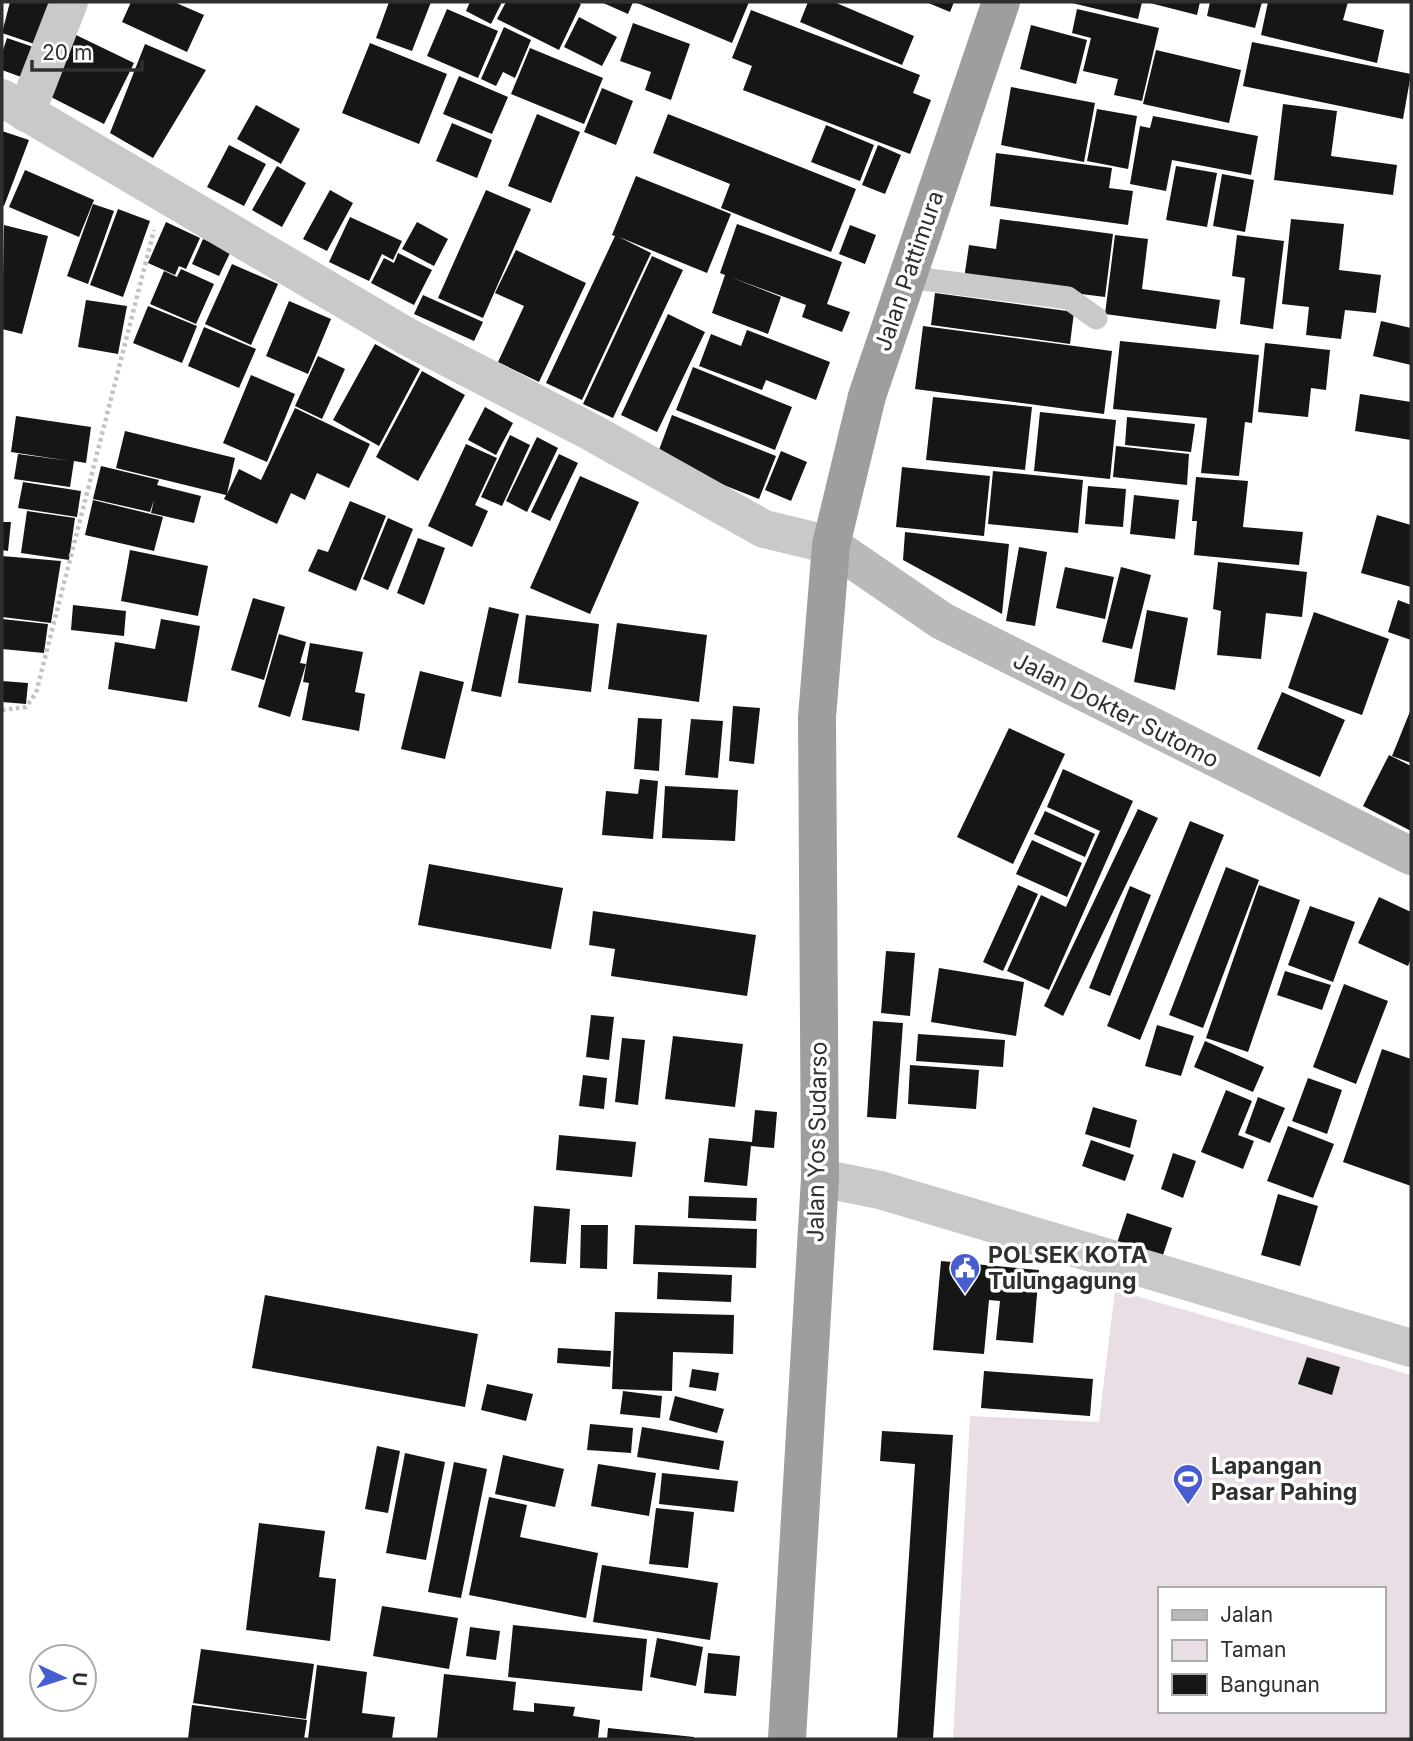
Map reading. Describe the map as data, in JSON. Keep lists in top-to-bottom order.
{
  "streets": {
    "highway": ["Jalan Pattimura", "Jalan Yos Sudarso"],
    "main road": ["Jalan Dokter Sutomo"]
  },
  "crossings": [
    ["Jalan Pattimura", "Jalan Dokter Sutomo"],
    ["Jalan Pattimura", "Jalan Yos Sudarso"],
    ["Jalan Dokter Sutomo", "Jalan Yos Sudarso"]
  ],
  "places": {
    "public building": ["POLSEK KOTA Tulungagung"],
    "sports": ["Lapangan Pasar Pahing"]
  },
  "legend": ["Jalan", "Taman", "Bangunan"],
  "scale_bar": "20 m",
  "north": "right"
}
